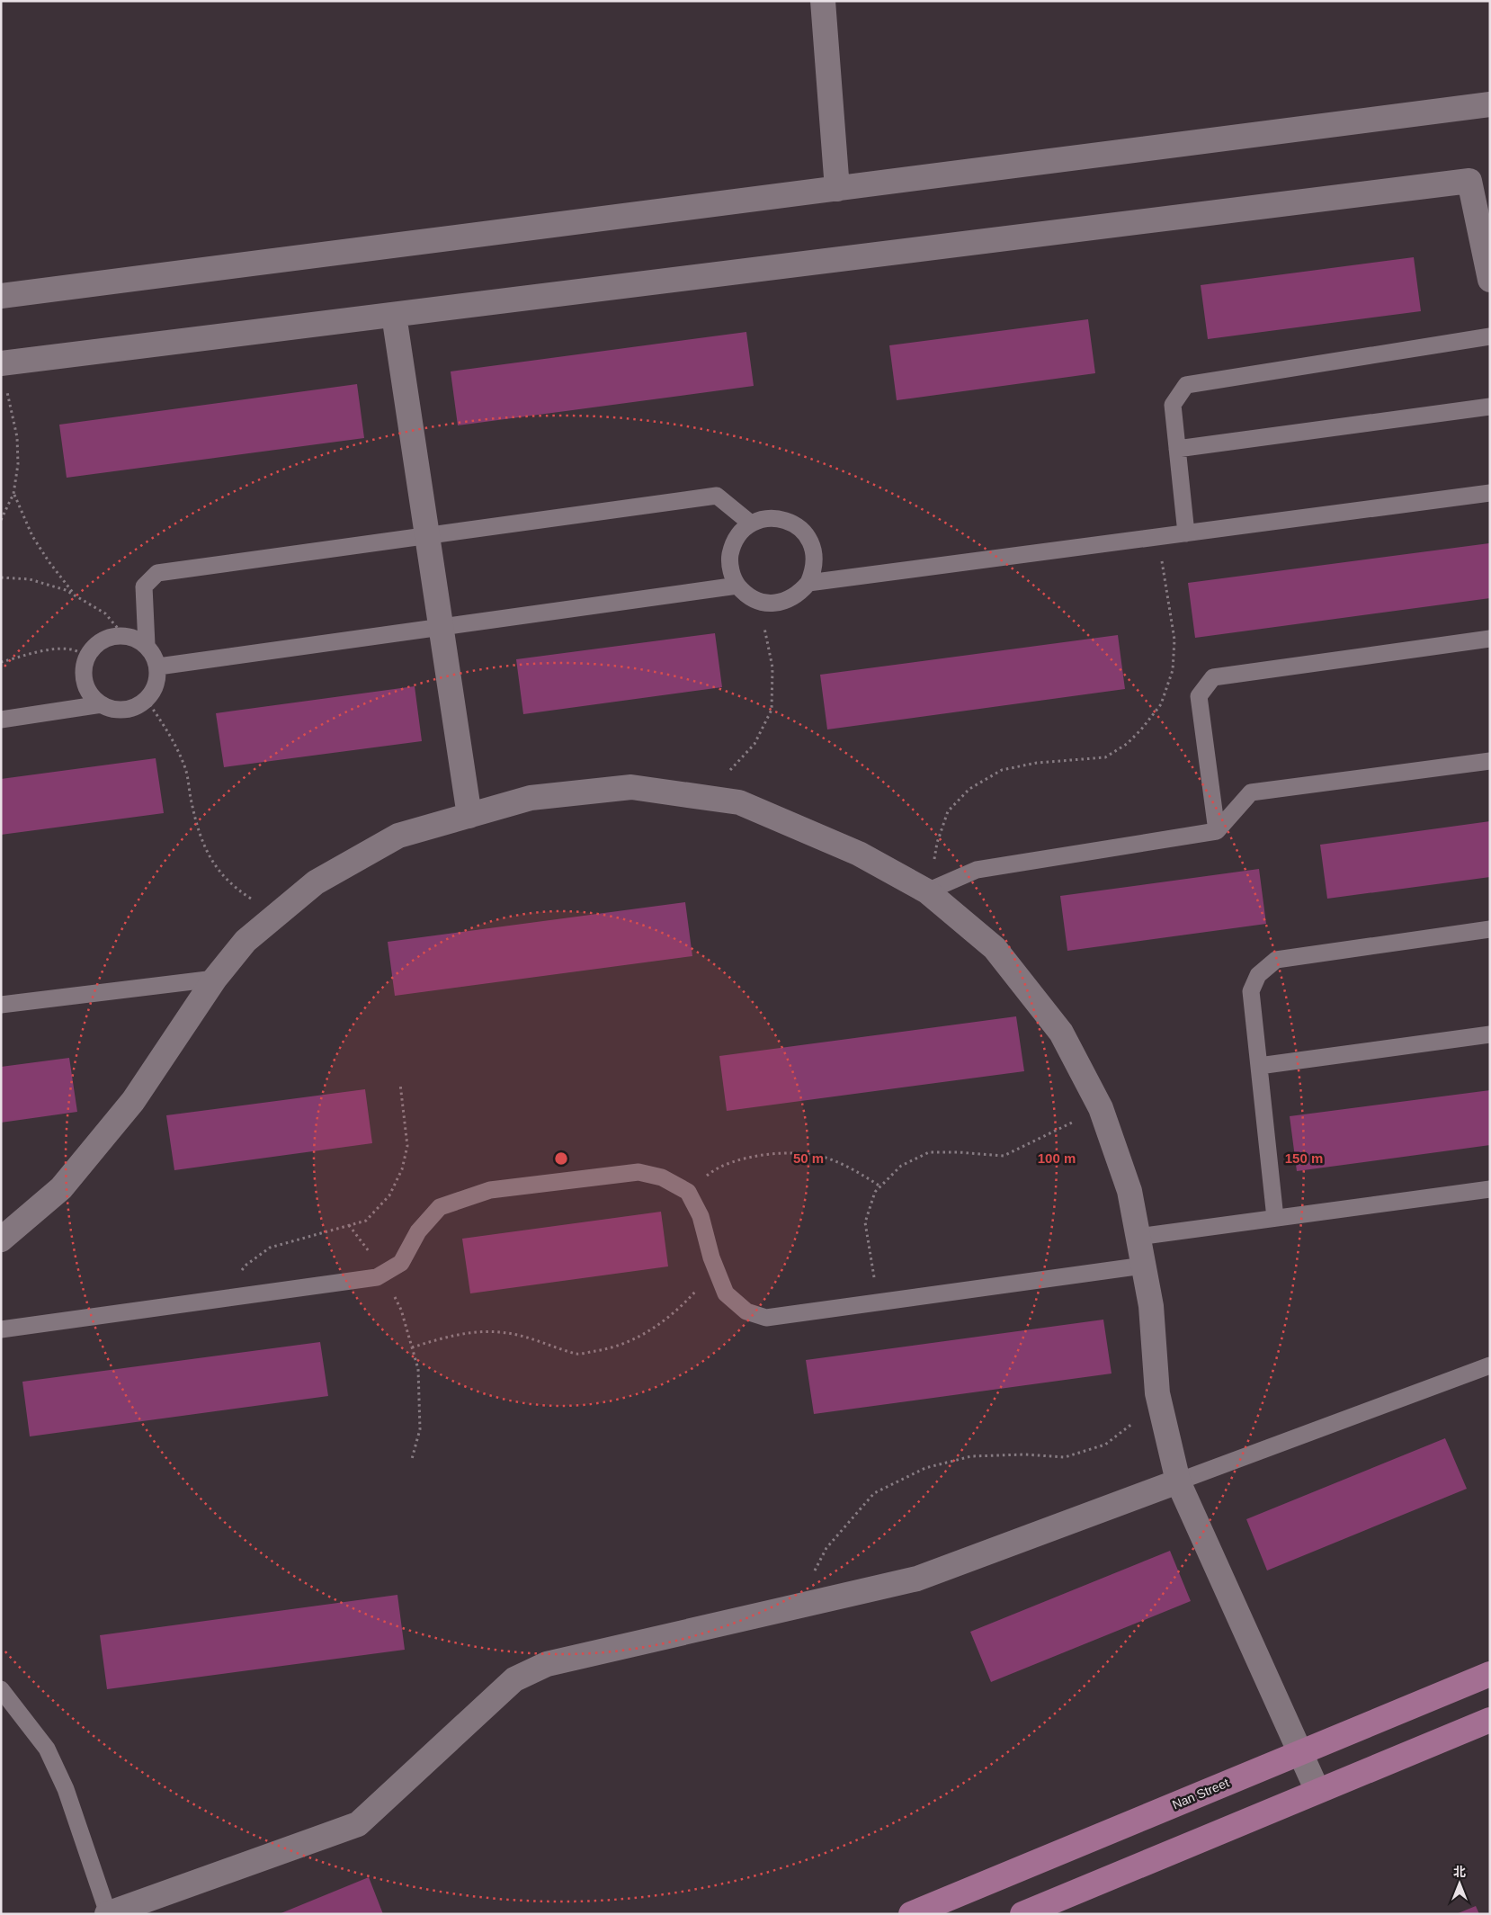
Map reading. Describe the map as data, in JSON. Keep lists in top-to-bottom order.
{
  "streets": {
    "main road": ["Nan Street"]
  },
  "north": "top",
  "rings": ["50 m", "100 m", "150 m"]
}
